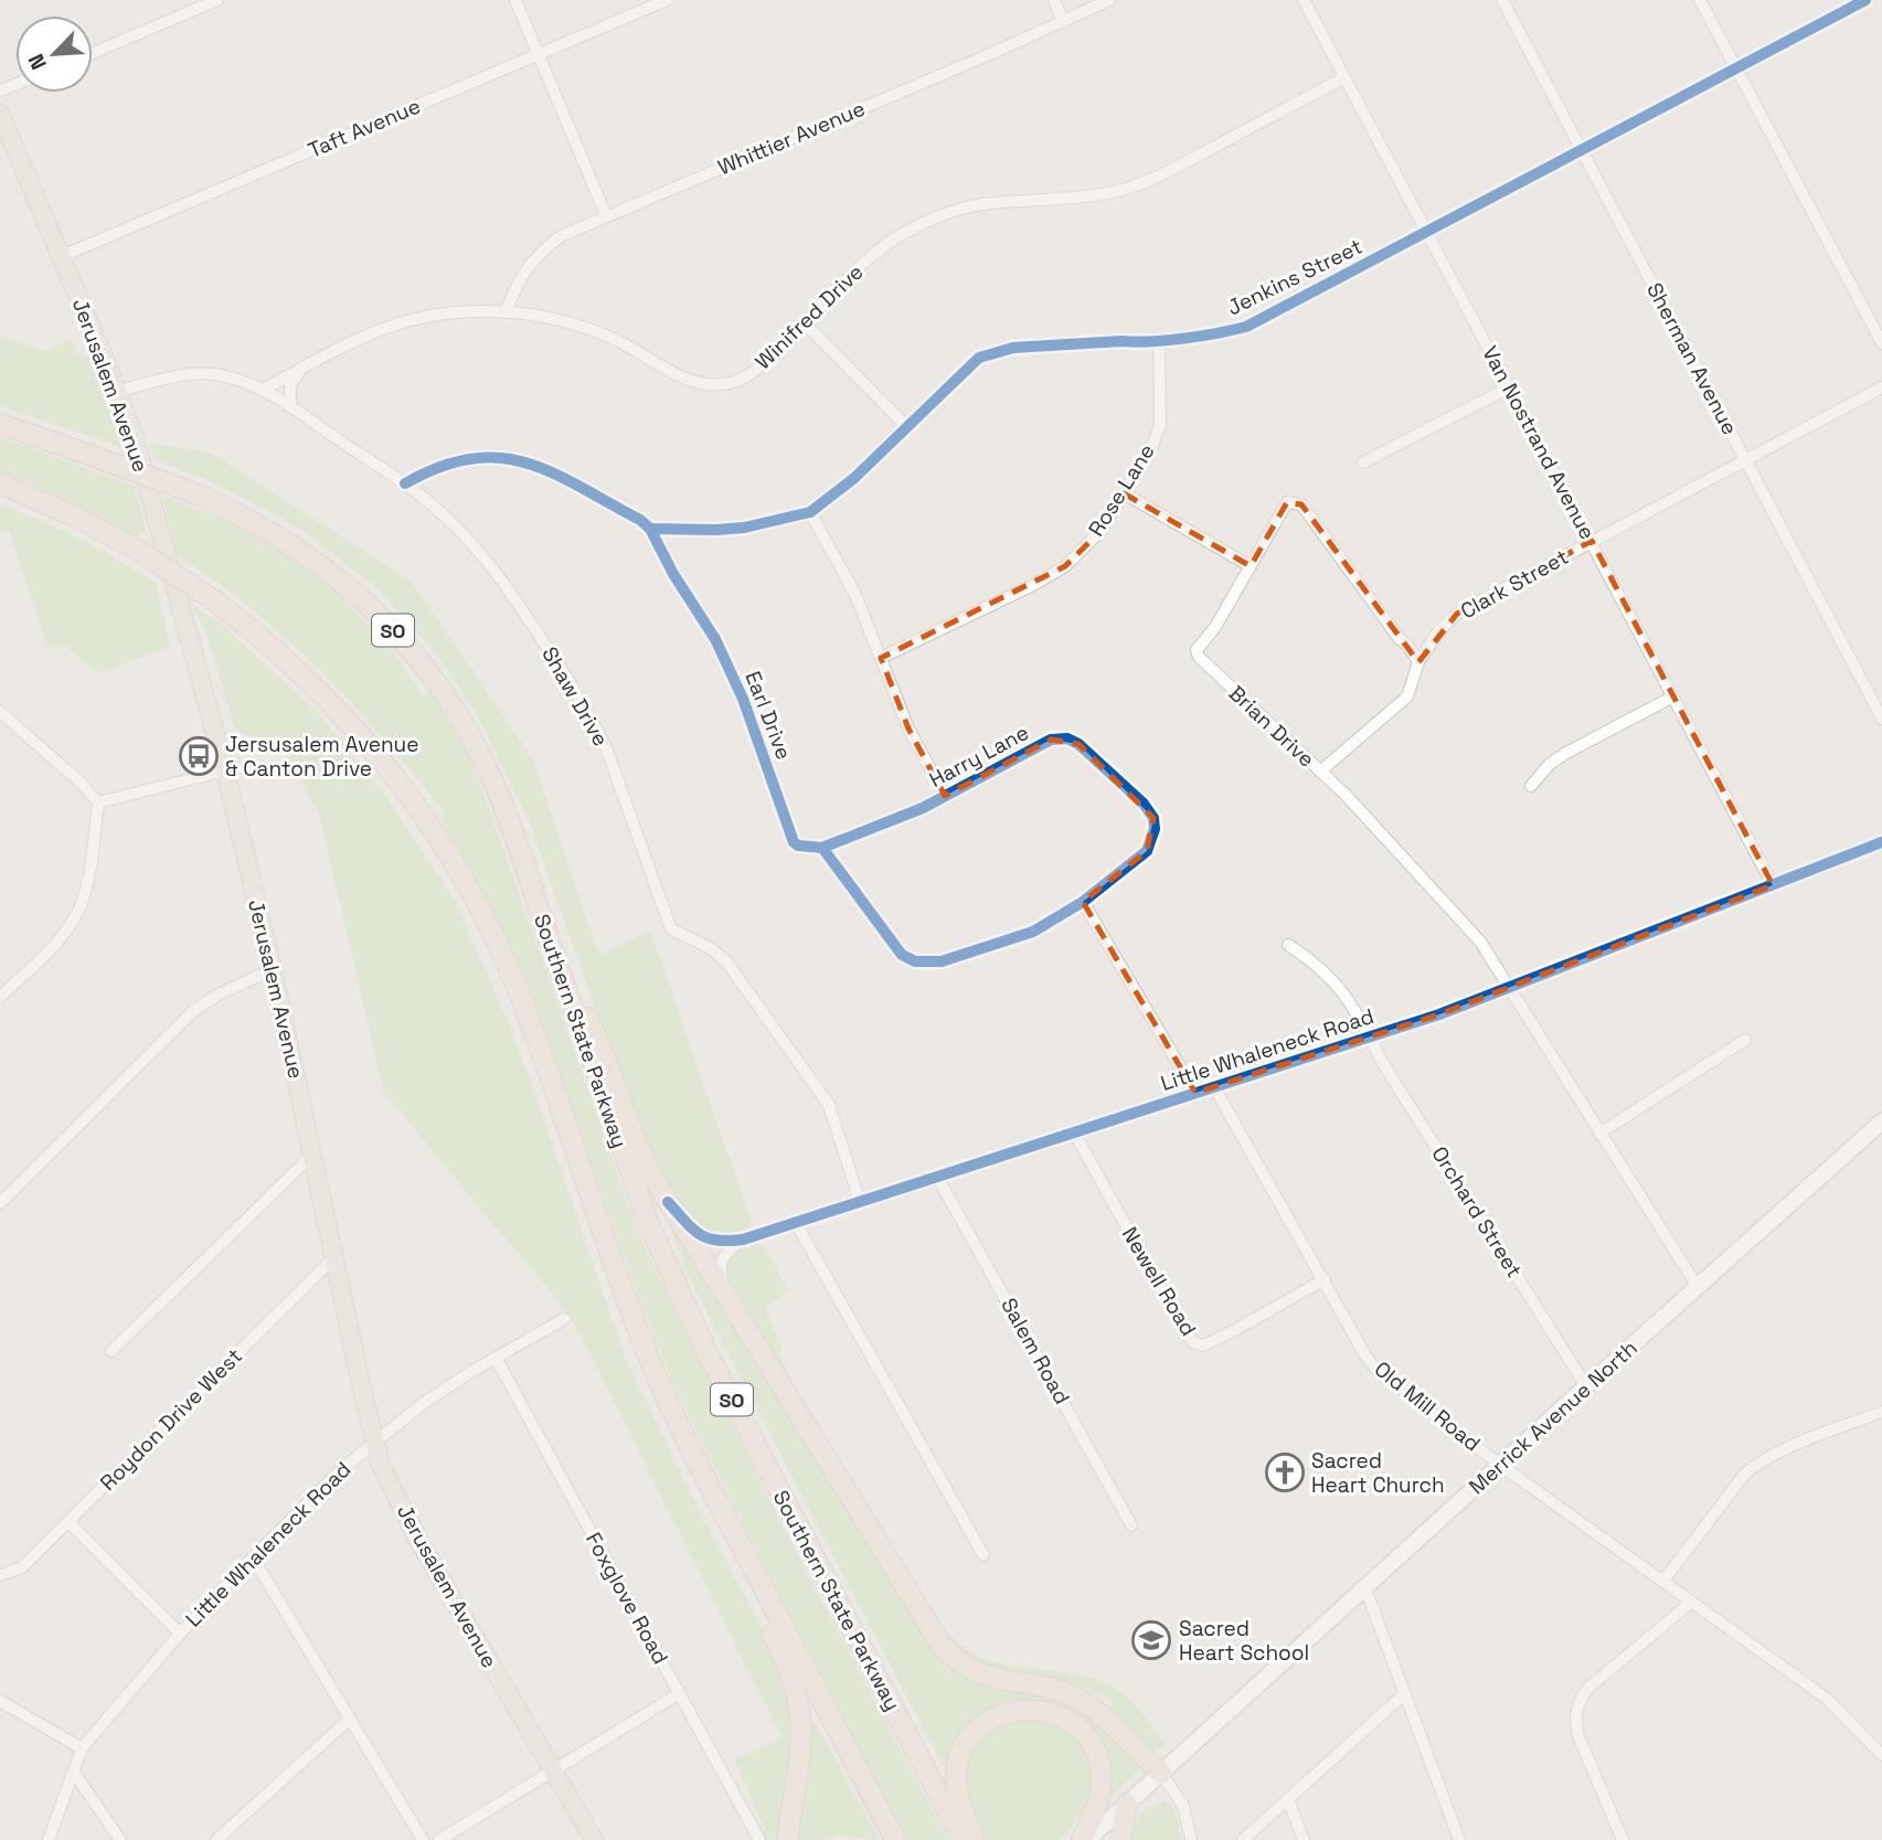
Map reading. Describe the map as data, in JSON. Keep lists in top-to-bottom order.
{
  "streets": {
    "highway": ["SO", "Southern State Parkway"],
    "main road": ["Jerusalem Avenue", "Merrick Avenue North"],
    "street": [
      "Taft Avenue",
      "Whittier Avenue",
      "Jenkins Street",
      "Winifred Drive",
      "Sherman Avenue",
      "Van Nostrand Avenue",
      "Rose Lane",
      "Clark Street",
      "Shaw Drive",
      "Earl Drive",
      "Brian Drive",
      "Harry Lane",
      "Little Whaleneck Road",
      "Orchard Street",
      "Newell Road",
      "Salem Road",
      "Old Mill Road",
      "Roydon Drive West",
      "Foxglove Road"
    ]
  },
  "crossings": [
    ["Taft Avenue", "Jerusalem Avenue"],
    ["Whittier Avenue", "Winifred Drive"],
    ["Jenkins Street", "Sherman Avenue"],
    ["Jenkins Street", "Van Nostrand Avenue"],
    ["Jenkins Street", "Rose Lane"],
    ["Jenkins Street", "Earl Drive"],
    ["Winifred Drive", "Van Nostrand Avenue"],
    ["Winifred Drive", "Shaw Drive"],
    ["Sherman Avenue", "Clark Street"],
    ["Jerusalem Avenue", "Shaw Drive"],
    ["Jerusalem Avenue", "Little Whaleneck Road"],
    ["Jerusalem Avenue", "Roydon Drive West"],
    ["Van Nostrand Avenue", "Clark Street"],
    ["Van Nostrand Avenue", "Little Whaleneck Road"],
    ["Clark Street", "Brian Drive"],
    ["Shaw Drive", "Earl Drive"],
    ["Shaw Drive", "Little Whaleneck Road"],
    ["Earl Drive", "Harry Lane"],
    ["Brian Drive", "Little Whaleneck Road"],
    ["Brian Drive", "Merrick Avenue North"],
    ["Little Whaleneck Road", "Orchard Street"],
    ["Little Whaleneck Road", "Newell Road"],
    ["Little Whaleneck Road", "Salem Road"],
    ["Little Whaleneck Road", "Old Mill Road"],
    ["Little Whaleneck Road", "Foxglove Road"],
    ["Orchard Street", "Merrick Avenue North"],
    ["Newell Road", "Old Mill Road"],
    ["Old Mill Road", "Merrick Avenue North"]
  ],
  "places": {
    "bus stop": ["Jersusalem Avenue & Canton Drive"],
    "church": ["Sacred Heart Church"],
    "school or university": ["Sacred Heart School"]
  },
  "north": "bottom left"
}
